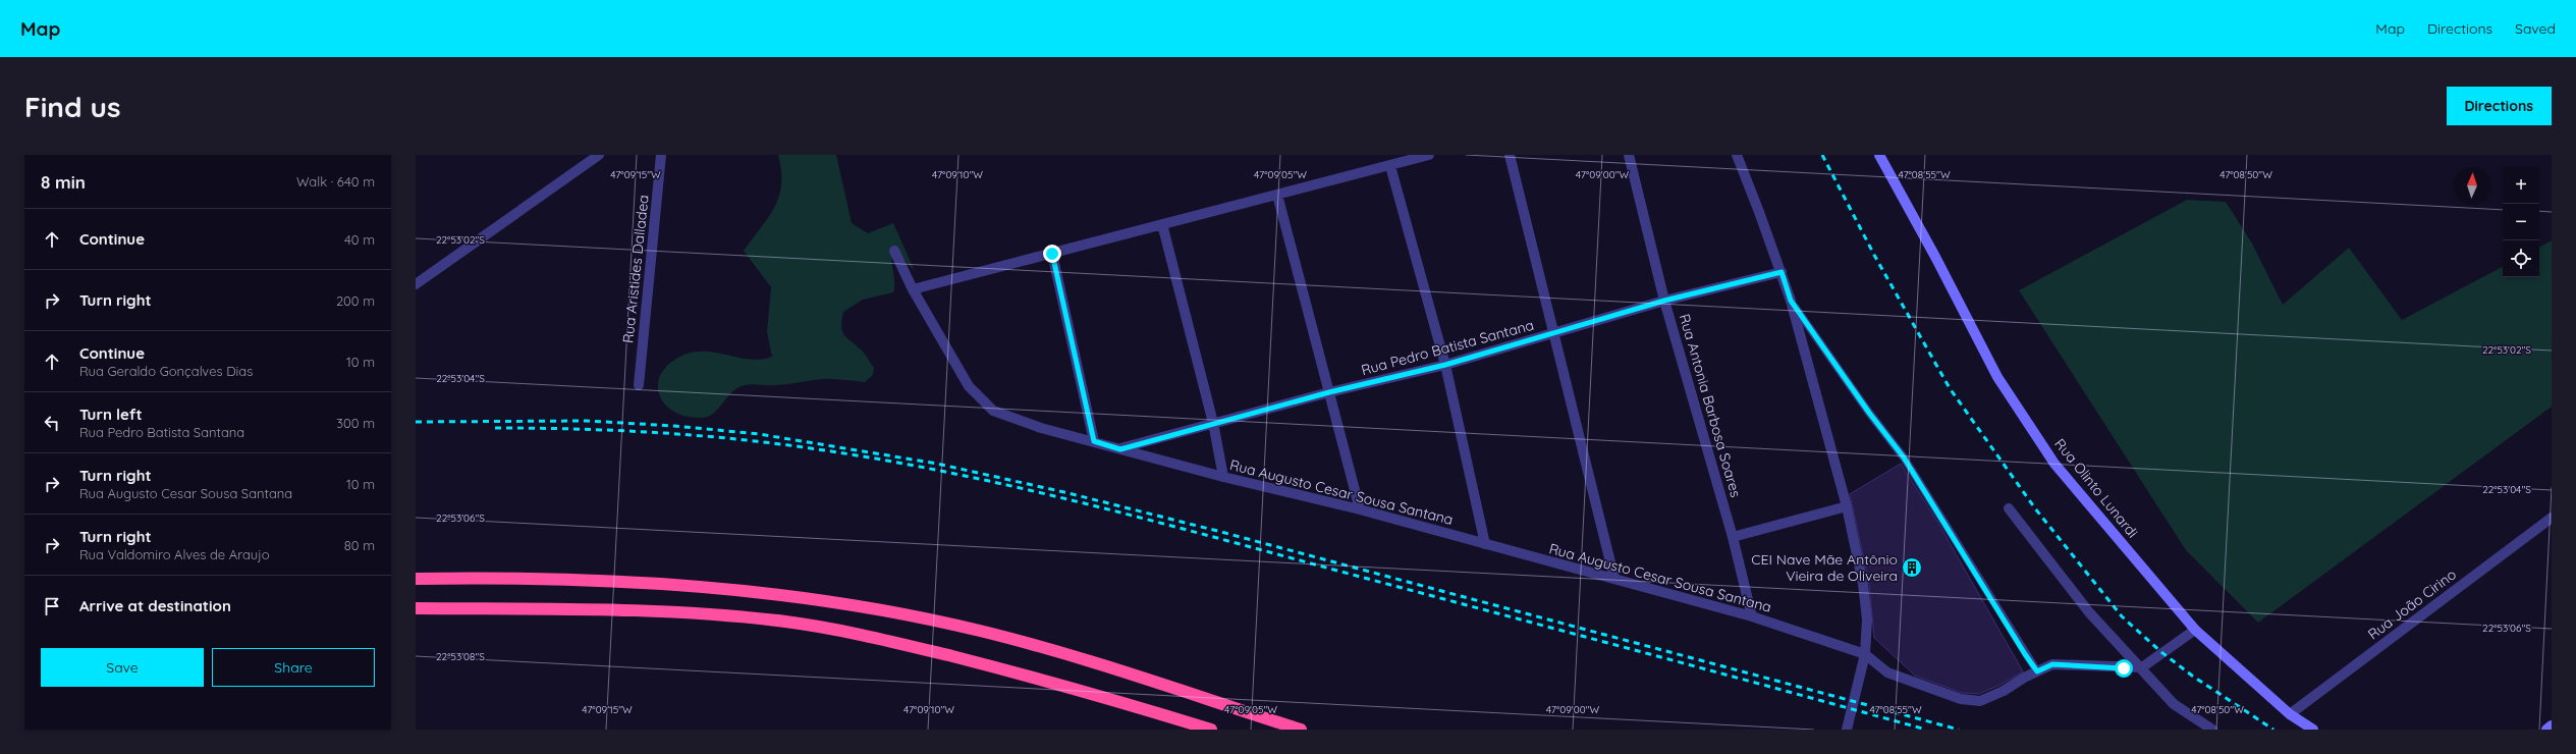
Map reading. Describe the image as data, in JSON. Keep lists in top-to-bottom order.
{
  "streets": {
    "street": [
      "Rua Aristides Dalladea",
      "Rua Pedro Batista Santana",
      "Rua Antonia Barbosa Soares",
      "Rua Olinto Lunardi",
      "Rua Augusto Cesar Sousa Santana",
      "Rua João Cirino"
    ]
  },
  "crossings": [
    ["Rua Pedro Batista Santana", "Rua Antonia Barbosa Soares"],
    ["Rua Pedro Batista Santana", "Rua Augusto Cesar Sousa Santana"],
    ["Rua Antonia Barbosa Soares", "Rua Augusto Cesar Sousa Santana"],
    ["Rua Olinto Lunardi", "Rua João Cirino"]
  ],
  "places": {
    "building": ["CEI Nave Mãe Antônio Vieira de Oliveira"]
  },
  "north": "top",
  "page": {
    "header": "Map",
    "nav": ["Map", "Directions", "Saved"],
    "buttons": [
      "Directions",
      ["Save", "Share"]
    ],
    "title": "Find us",
    "heading": ["8 min", "Walk · 640 m"],
    "map_buttons": ["+", "−"],
    "list": [
      ["Continue", "40 m"],
      ["Turn right", "200 m"],
      ["Continue", "Rua Geraldo Gonçalves Dias", "10 m"],
      ["Turn left", "Rua Pedro Batista Santana", "300 m"],
      ["Turn right", "Rua Augusto Cesar Sousa Santana", "10 m"],
      ["Turn right", "Rua Valdomiro Alves de Araujo", "80 m"],
      "Arrive at destination"
    ]
  },
  "coordinates": [
    "47°09'15\"W",
    "47°09'10\"W",
    "47°09'05\"W",
    "47°09'00\"W",
    "47°08'55\"W",
    "47°08'50\"W",
    "22°53'02\"S",
    "22°53'04\"S",
    "22°53'06\"S",
    "22°53'08\"S"
  ]
}
